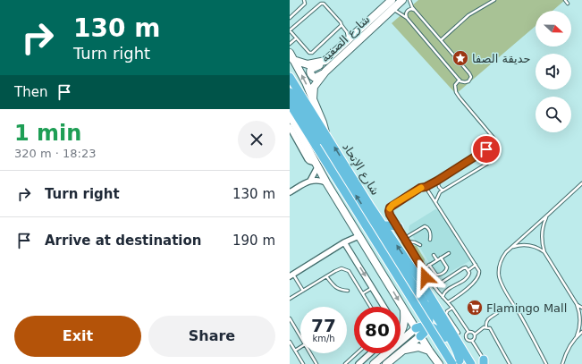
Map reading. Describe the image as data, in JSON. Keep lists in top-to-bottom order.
{
  "streets": {
    "highway": ["شارع الإتحاد"],
    "main road": ["شارع الصفية"]
  },
  "places": {
    "place": ["حديقة الصفا"],
    "supermarket": ["Flamingo Mall"]
  },
  "north": "right",
  "page": {
    "turn": ["130 m", "Turn right"],
    "then": "Then",
    "heading": ["1 min", "320 m · 18:23"],
    "list": [
      {
        "name": "Turn right",
        "value": "130 m"
      },
      {
        "name": "Arrive at destination",
        "value": "190 m"
      }
    ],
    "speed": "77 km/h",
    "limit": "80",
    "buttons": ["Exit", "Share"]
  }
}
